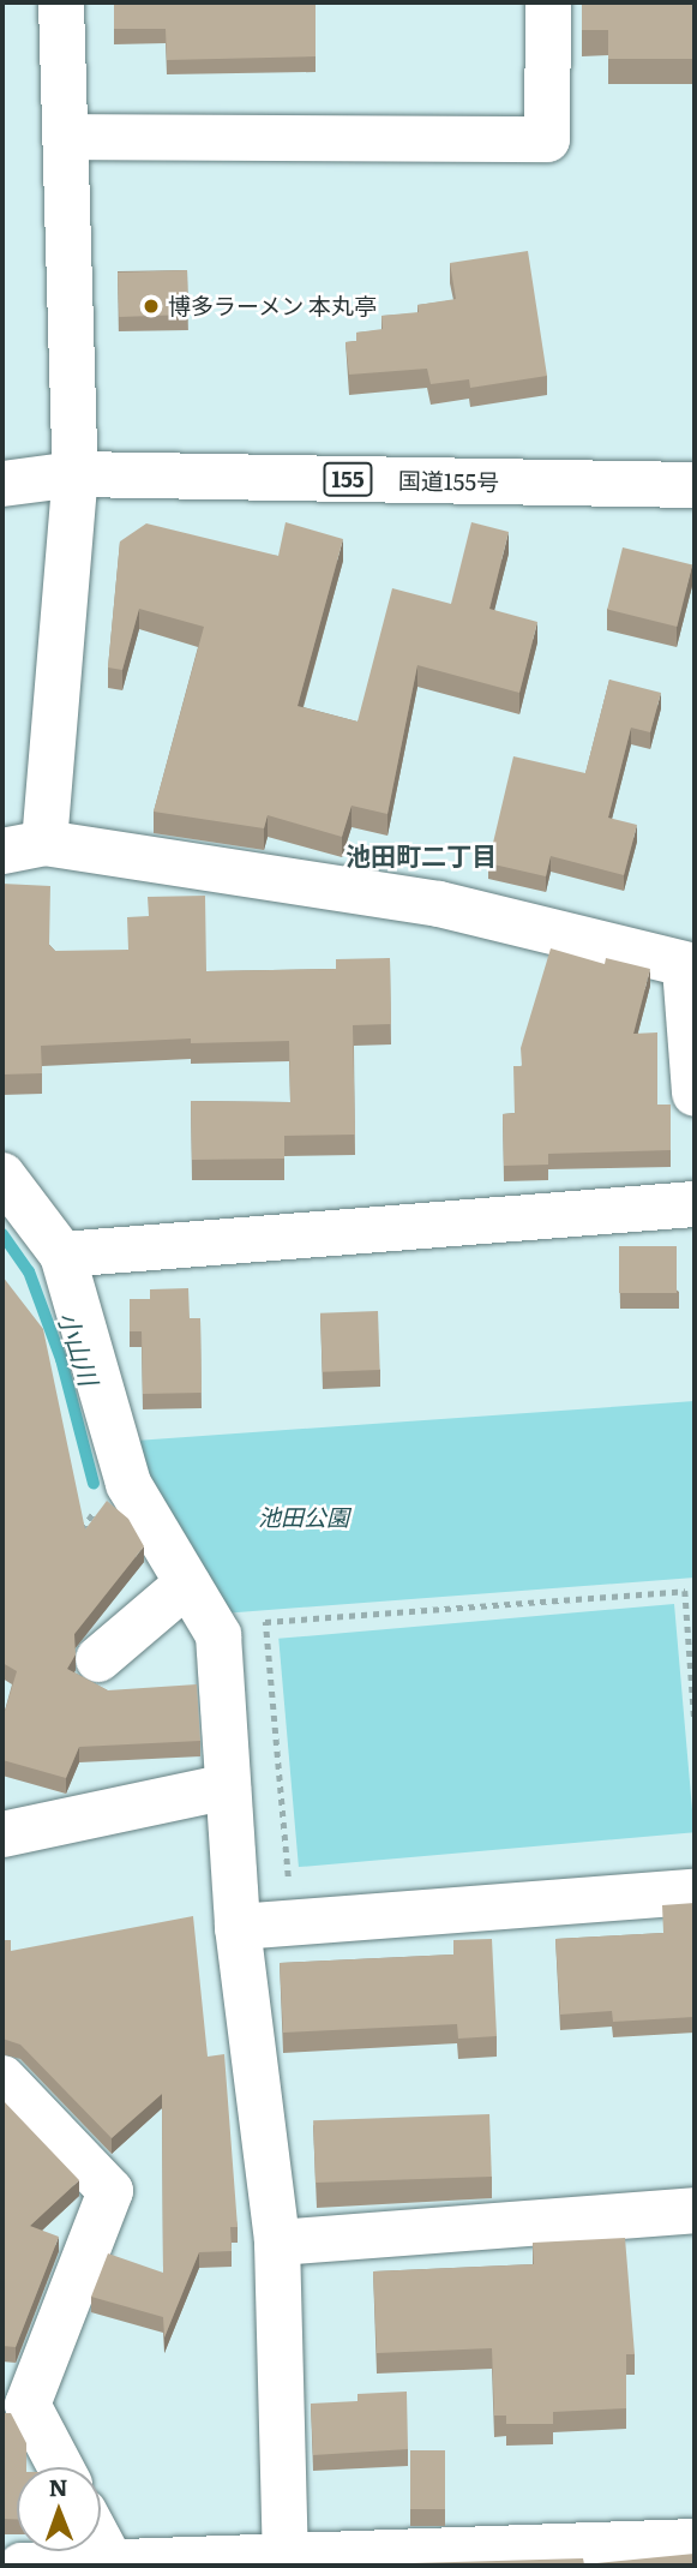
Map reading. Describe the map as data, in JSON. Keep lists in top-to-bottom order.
{
  "streets": {
    "main road": ["155", "国道155号"]
  },
  "districts": ["池田町二丁目"],
  "water": ["小山川"],
  "parks": ["池田公園"],
  "places": ["博多ラーメン 本丸亭"],
  "north": "top"
}
